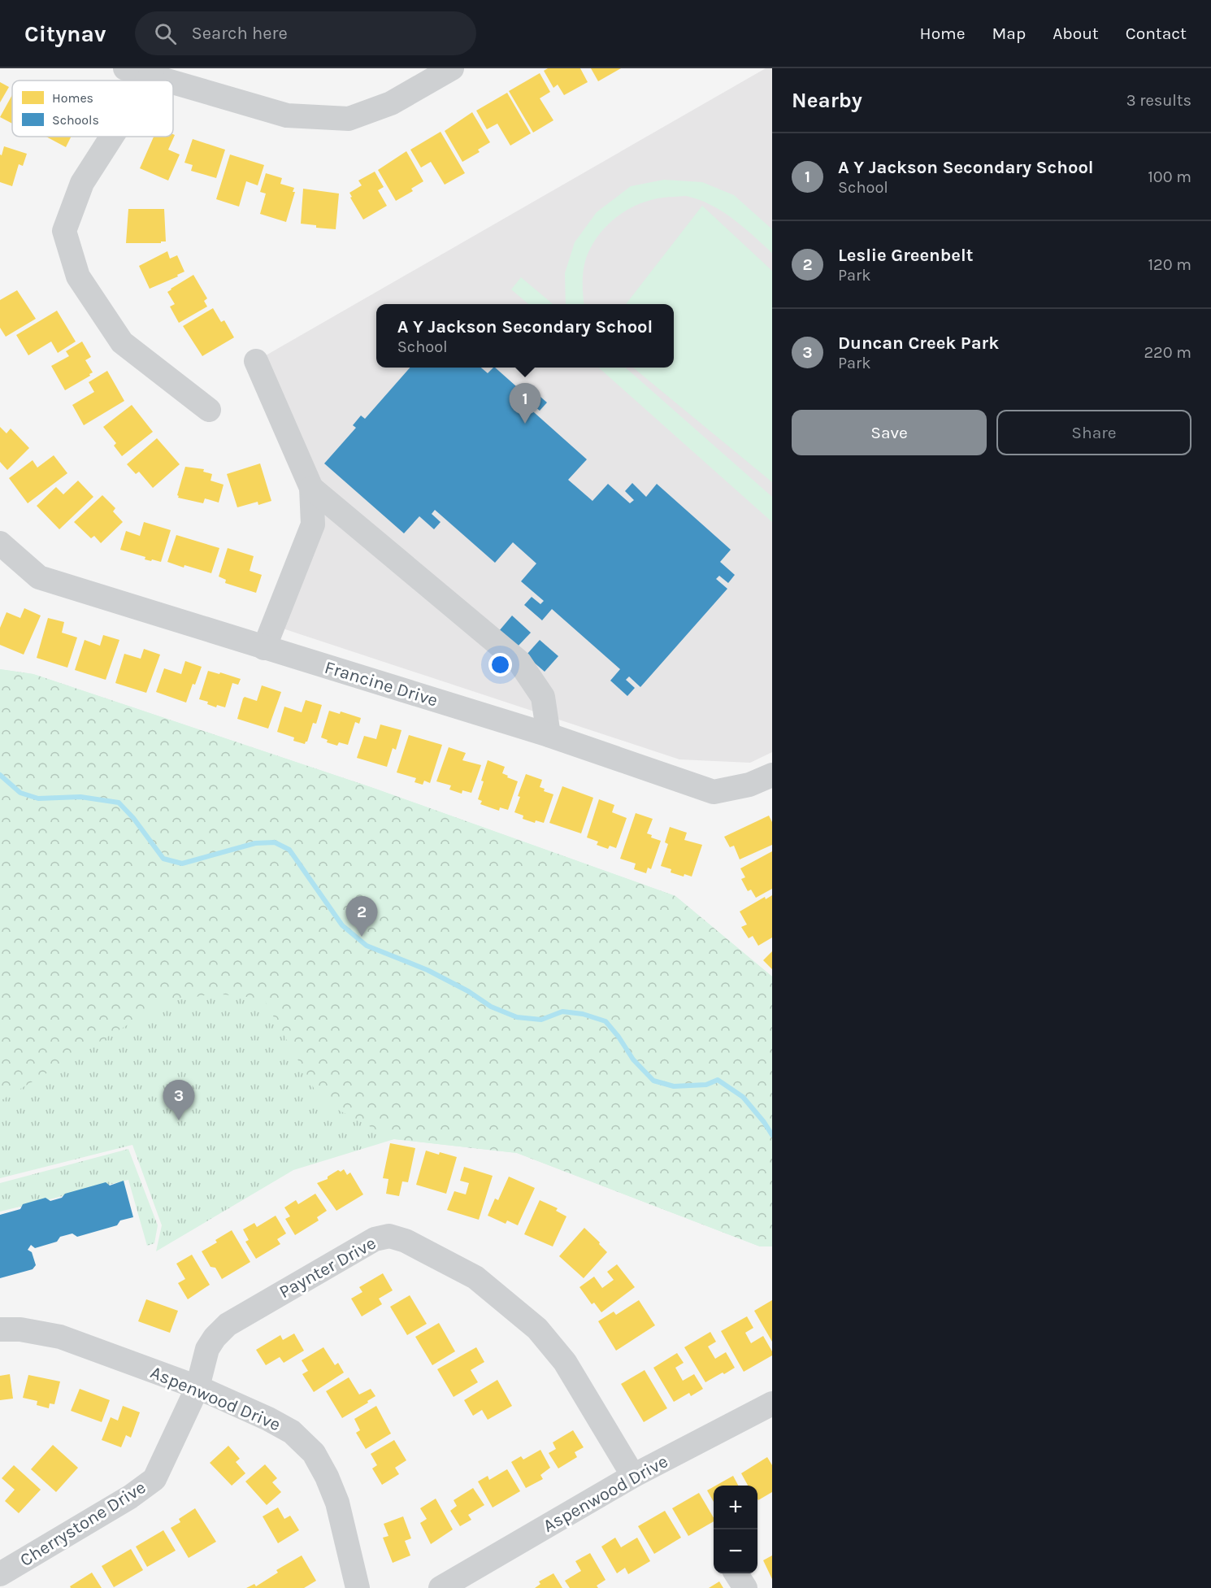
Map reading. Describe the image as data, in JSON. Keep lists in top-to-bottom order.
{
  "streets": {
    "street": [
      "Francine Drive",
      "Paynter Drive",
      "Aspenwood Drive",
      "Cherrystone Drive"
    ]
  },
  "crossings": [
    ["Paynter Drive", "Aspenwood Drive"],
    ["Paynter Drive", "Cherrystone Drive"],
    ["Aspenwood Drive", "Cherrystone Drive"]
  ],
  "legend": ["Homes", "Schools"],
  "page": {
    "header": "Citynav",
    "search": "Search here",
    "nav": [
      "Home",
      "Map",
      "About",
      "Contact"
    ],
    "heading": ["Nearby", "3 results"],
    "list": [
      {
        "mark": "1",
        "name": "A Y Jackson Secondary School",
        "note": "School",
        "value": "100 m"
      },
      {
        "mark": "2",
        "name": "Leslie Greenbelt",
        "note": "Park",
        "value": "120 m"
      },
      {
        "mark": "3",
        "name": "Duncan Creek Park",
        "note": "Park",
        "value": "220 m"
      }
    ],
    "popup": ["A Y Jackson Secondary School", "School"],
    "pins": ["1", "2", "3"],
    "buttons": ["Save", "Share"],
    "map_buttons": ["+", "−"]
  }
}
